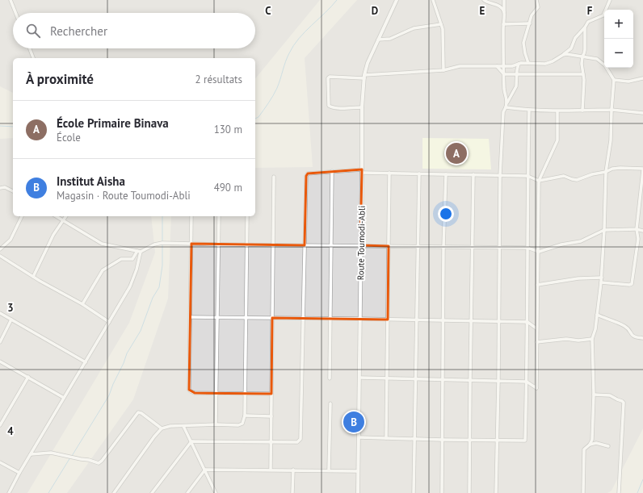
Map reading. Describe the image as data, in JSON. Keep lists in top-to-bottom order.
{
  "streets": {
    "street": ["Route Toumodi-Abli"]
  },
  "page": {
    "map_buttons": ["+", "−"],
    "search": "Rechercher",
    "heading": ["À proximité", "2 résultats"],
    "list": [
      {
        "mark": "A",
        "name": "École Primaire Binava",
        "note": "École",
        "value": "130 m"
      },
      {
        "mark": "B",
        "name": "Institut Aisha",
        "note": "Magasin · Route Toumodi-Abli",
        "value": "490 m"
      }
    ],
    "pins": ["A", "B"]
  },
  "grid": {
    "columns": [
      "C",
      "D",
      "E",
      "F"
    ],
    "rows": ["3", "4"]
  }
}
